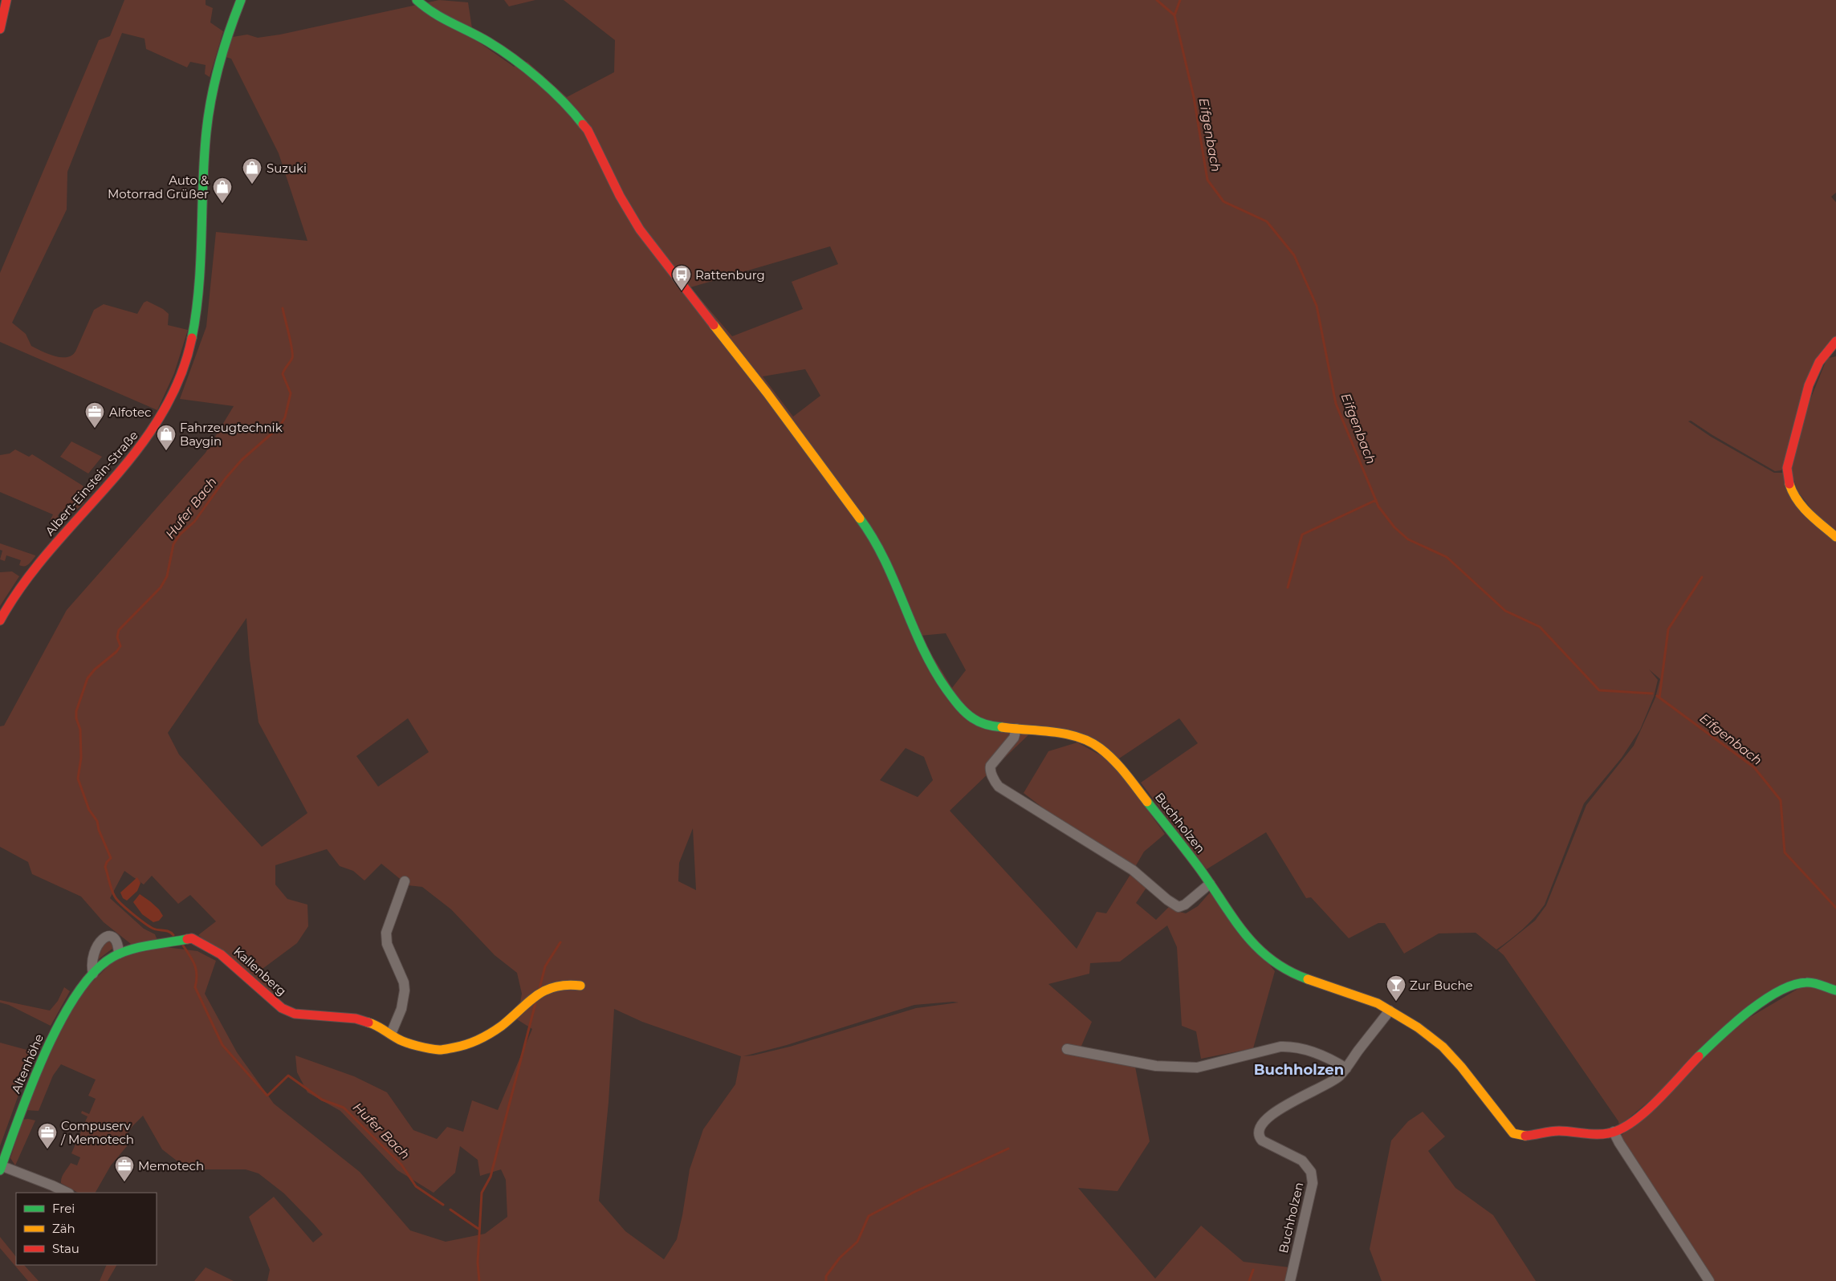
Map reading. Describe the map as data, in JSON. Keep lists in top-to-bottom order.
{
  "streets": {
    "street": [
      "Albert-Einstein-Straße",
      "Buchholzen",
      "Kallenberg",
      "Altenhöhe"
    ]
  },
  "crossings": [
    ["Kallenberg", "Altenhöhe"]
  ],
  "districts": ["Buchholzen"],
  "water": ["Eifgenbach", "Hufer Bach"],
  "places": {
    "shop": ["Suzuki", "Auto & Motorrad Grüßer", "Fahrzeugtechnik Baygin"],
    "bus stop": ["Rattenburg"],
    "office": ["Alfotec", "Compuserv / Memotech", "Memotech"],
    "bar": ["Zur Buche"]
  },
  "legend": ["Frei", "Zäh", "Stau"]
}
